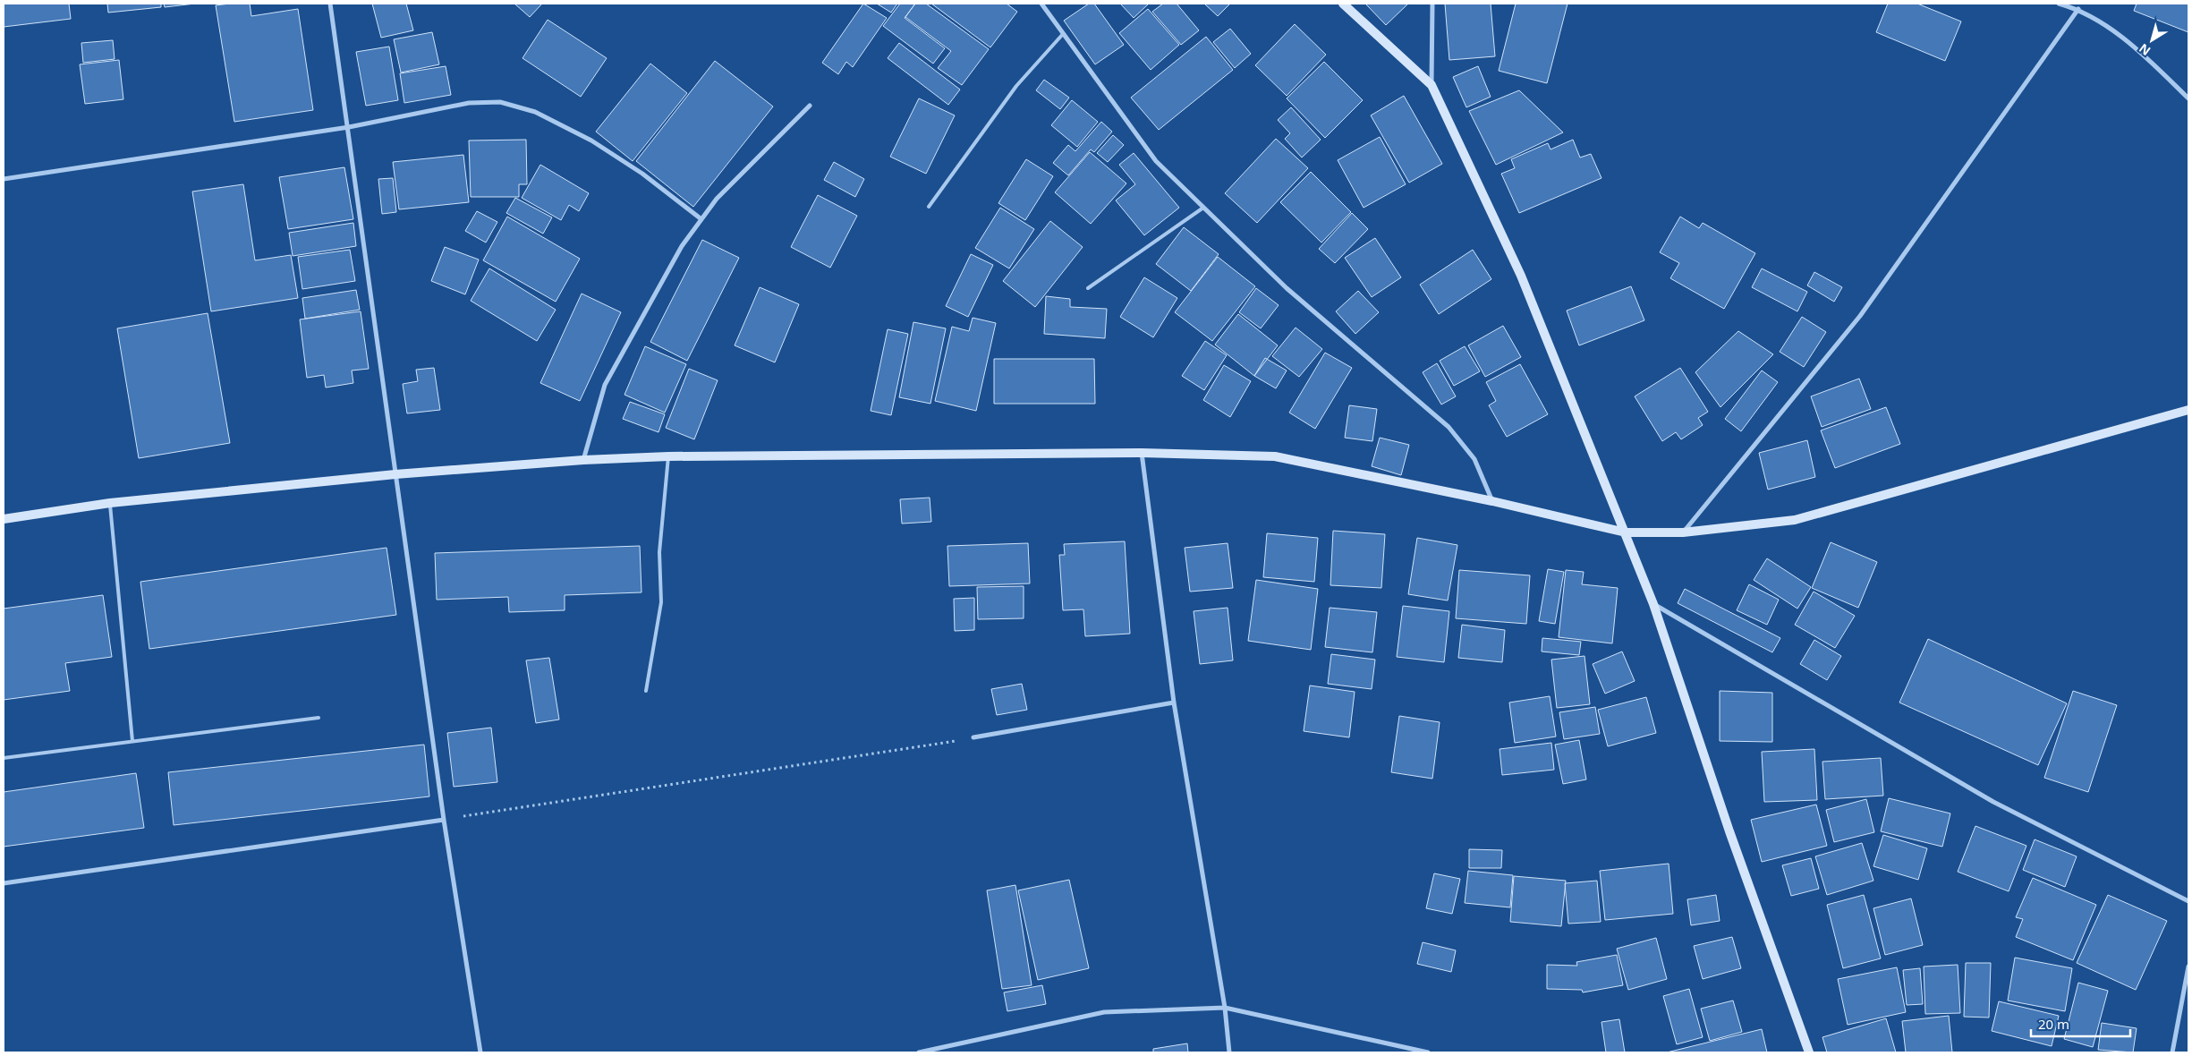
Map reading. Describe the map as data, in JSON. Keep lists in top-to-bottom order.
{
  "scale_bar": "20 m",
  "north": "bottom left"
}
